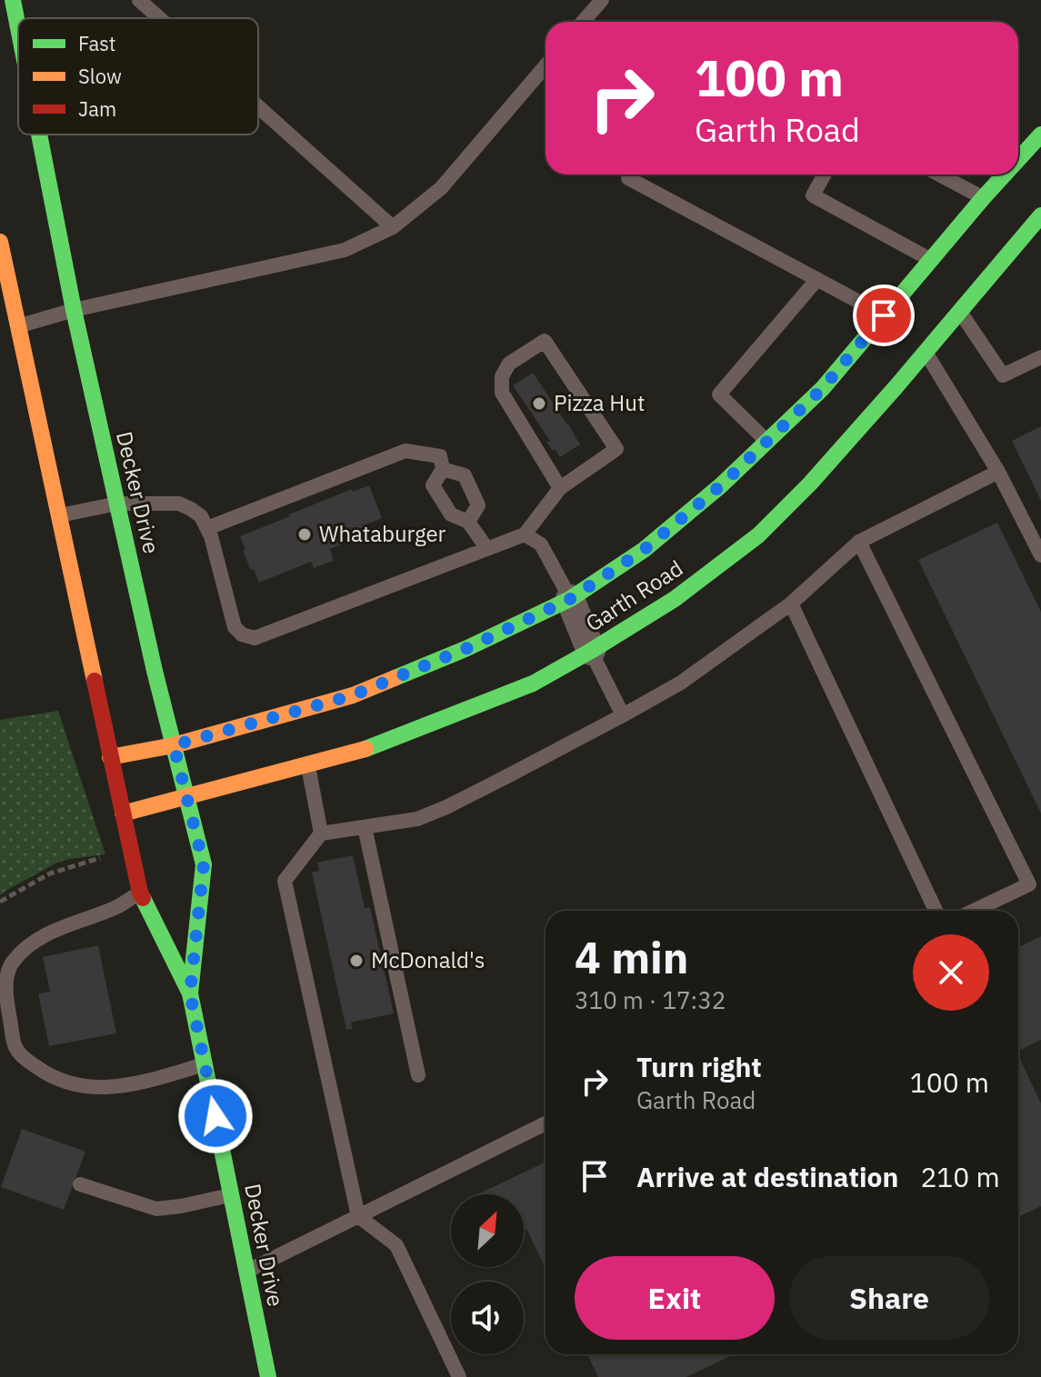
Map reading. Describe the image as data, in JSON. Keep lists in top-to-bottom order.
{
  "streets": {
    "main road": ["Decker Drive", "Garth Road"]
  },
  "crossings": [
    ["Decker Drive", "Garth Road"]
  ],
  "places": ["Pizza Hut", "Whataburger", "McDonald's"],
  "legend": ["Fast", "Slow", "Jam"],
  "north": "top right",
  "page": {
    "turn": ["100 m", "Garth Road"],
    "heading": ["4 min", "310 m · 17:32"],
    "list": [
      {
        "name": "Turn right",
        "note": "Garth Road",
        "value": "100 m"
      },
      {
        "name": "Arrive at destination",
        "value": "210 m"
      }
    ],
    "buttons": ["Exit", "Share"]
  }
}
